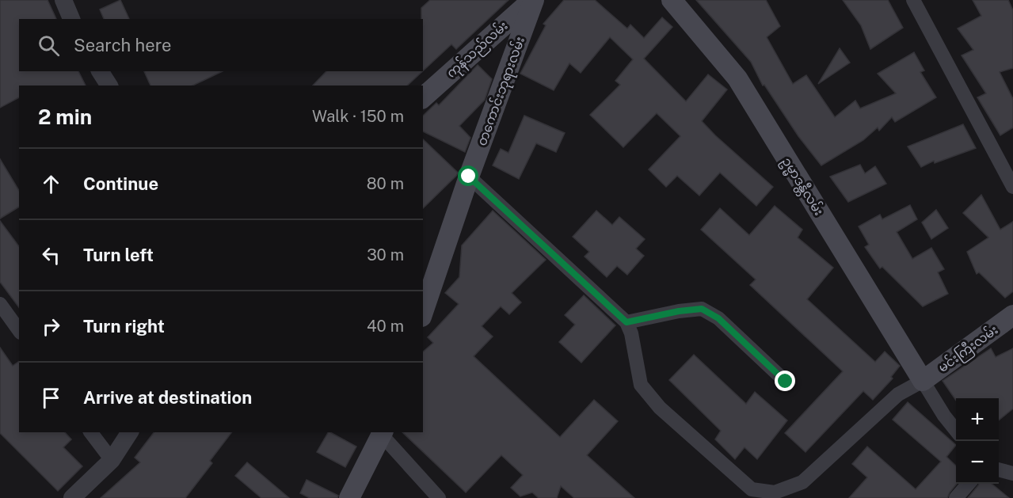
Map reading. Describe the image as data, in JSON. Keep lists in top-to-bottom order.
{
  "streets": {
    "main road": [
      "ကုန်သည်လမ်း",
      "တကောင်းဘုရားလမ်း",
      "ဥမ္မာဒန္တီလမ်း",
      "မင်းကြီးလမ်း"
    ]
  },
  "crossings": [
    ["ကုန်သည်လမ်း", "တကောင်းဘုရားလမ်း"],
    ["ဥမ္မာဒန္တီလမ်း", "မင်းကြီးလမ်း"]
  ],
  "page": {
    "search": "Search here",
    "heading": ["2 min", "Walk · 150 m"],
    "list": [
      ["Continue", "80 m"],
      ["Turn left", "30 m"],
      ["Turn right", "40 m"],
      "Arrive at destination"
    ],
    "map_buttons": ["+", "−"]
  }
}
